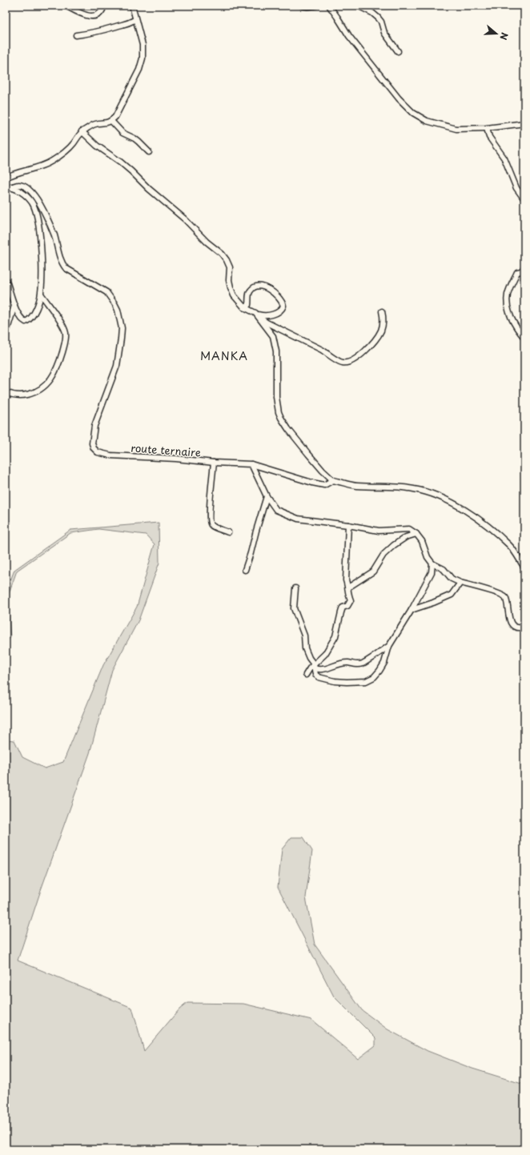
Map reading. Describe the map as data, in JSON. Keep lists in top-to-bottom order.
{
  "streets": {
    "street": ["route ternaire"]
  },
  "districts": ["MANKA"],
  "north": "right"
}
